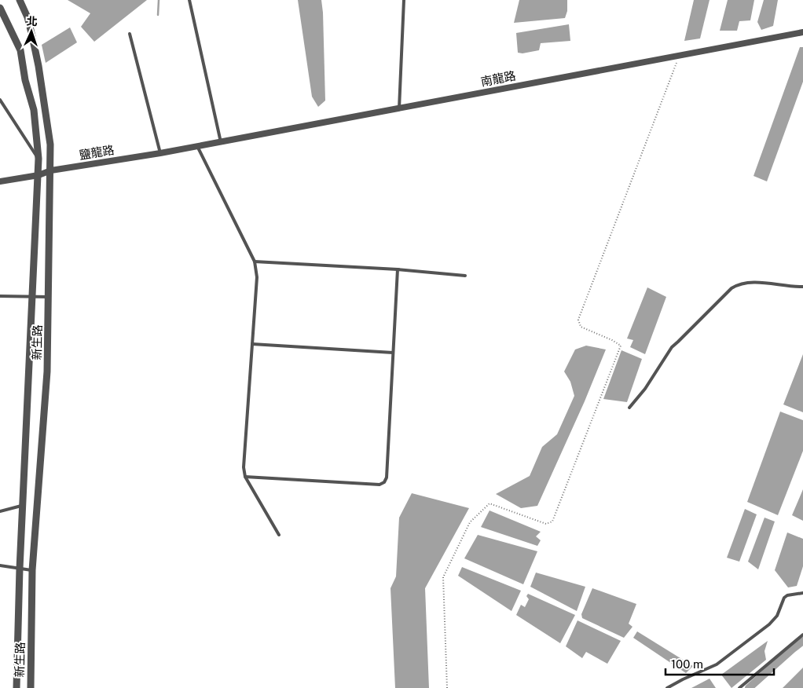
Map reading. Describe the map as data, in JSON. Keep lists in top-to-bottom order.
{
  "streets": {
    "street": ["南龍路", "鹽龍路", "新生路"]
  },
  "crossings": [
    ["南龍路", "鹽龍路"],
    ["鹽龍路", "新生路"]
  ],
  "scale_bar": "100 m",
  "north": "top"
}
